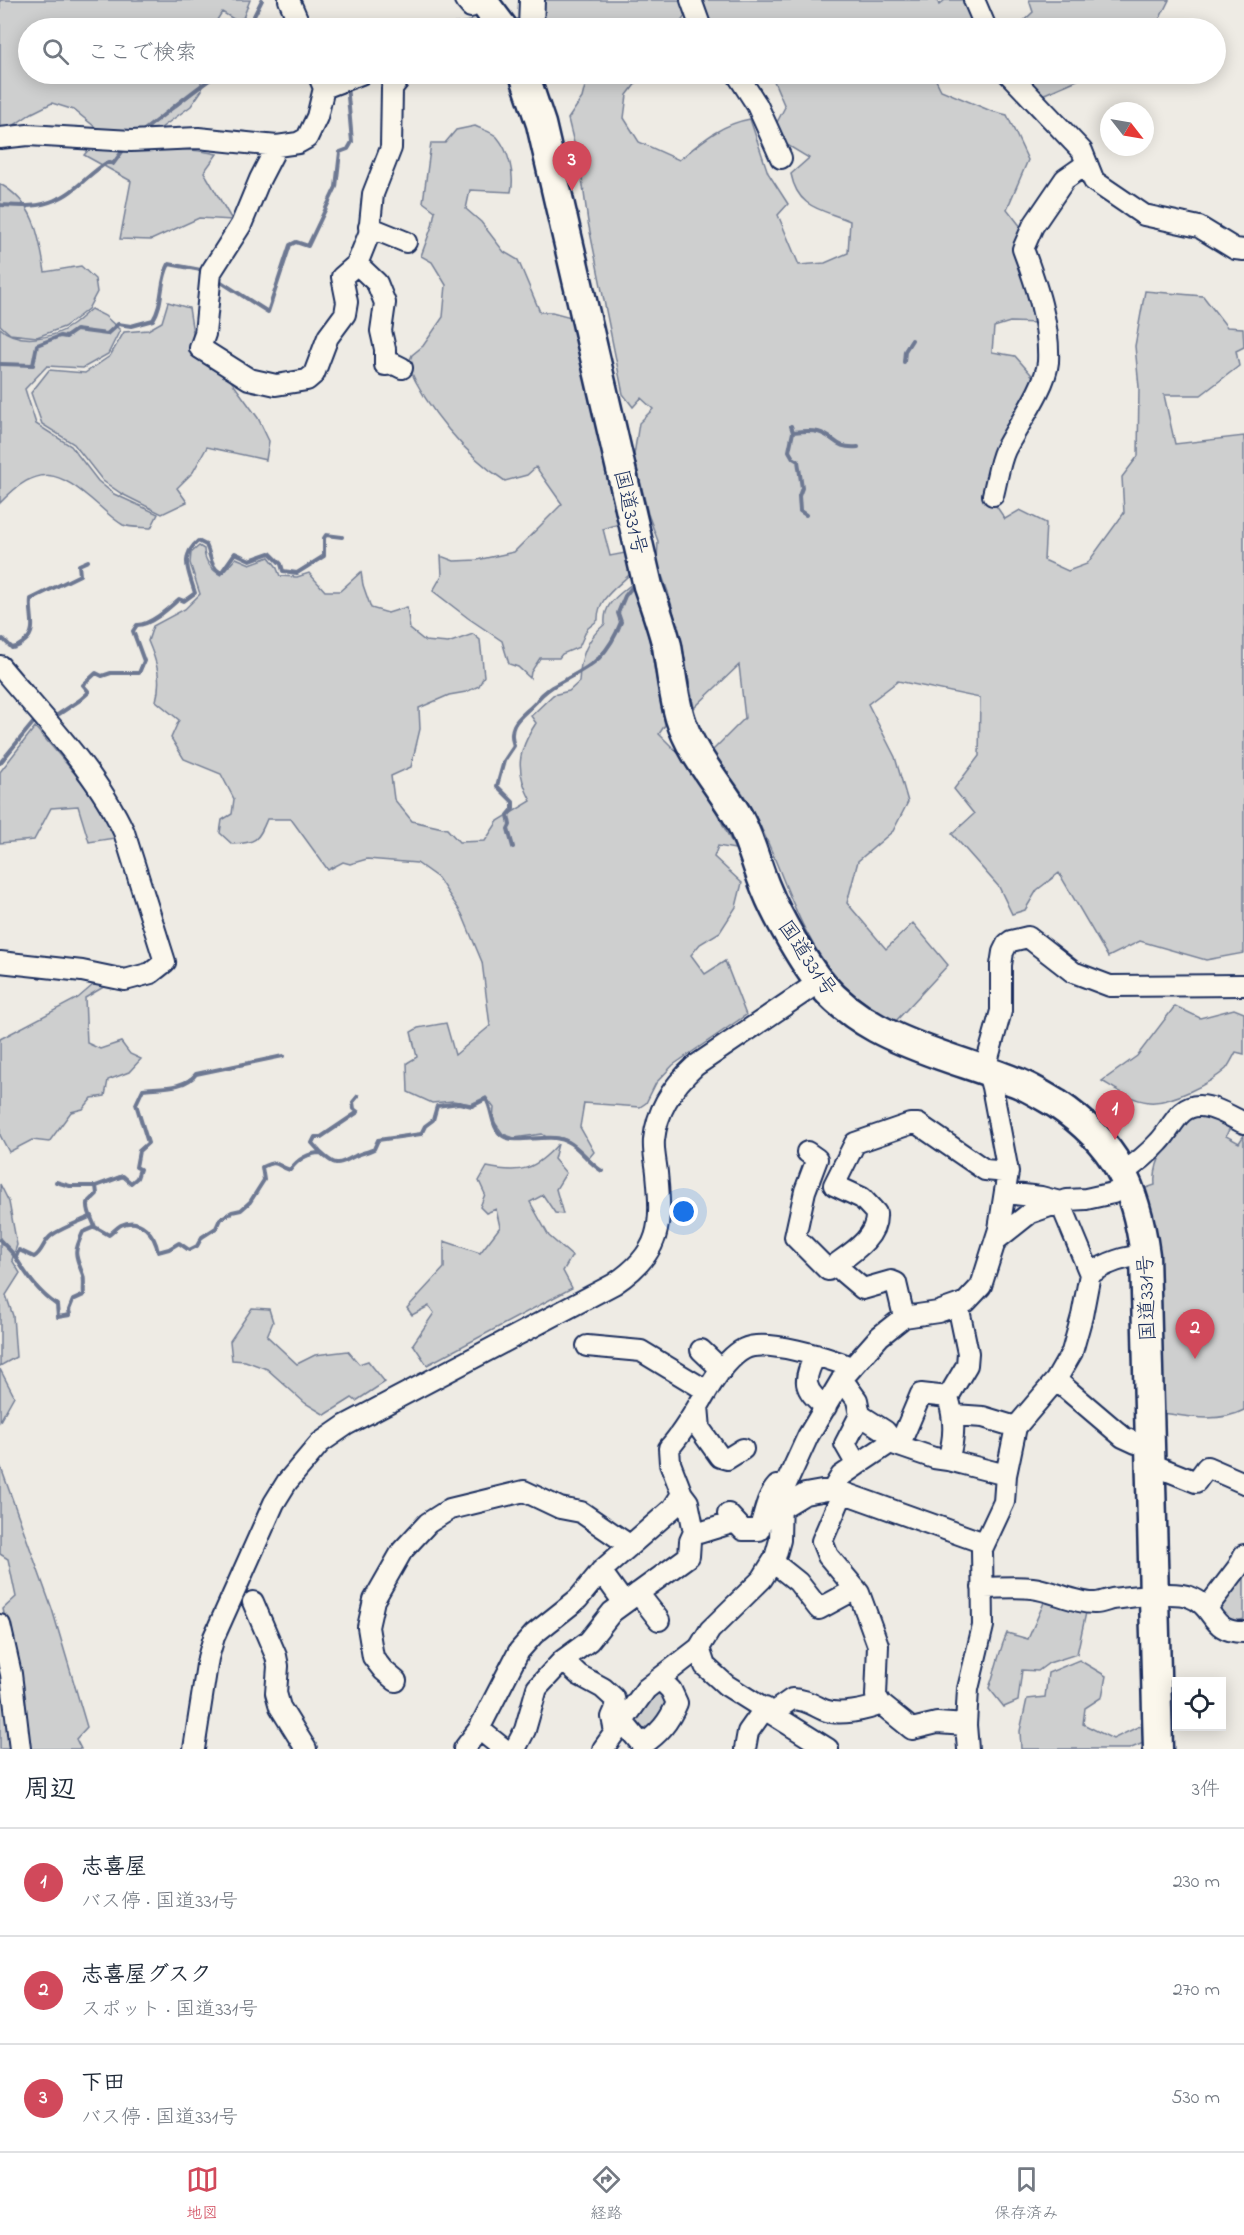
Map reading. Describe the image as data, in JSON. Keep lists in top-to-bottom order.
{
  "streets": {
    "highway": ["国道331号"]
  },
  "north": "bottom right",
  "page": {
    "search": "ここで検索",
    "pins": ["3", "1", "2"],
    "heading": ["周辺", "3件"],
    "list": [
      {
        "mark": "1",
        "name": "志喜屋",
        "note": "バス停 · 国道331号",
        "value": "230 m"
      },
      {
        "mark": "2",
        "name": "志喜屋グスク",
        "note": "スポット · 国道331号",
        "value": "270 m"
      },
      {
        "mark": "3",
        "name": "下田",
        "note": "バス停 · 国道331号",
        "value": "530 m"
      }
    ],
    "nav": ["地図", "経路", "保存済み"]
  }
}
